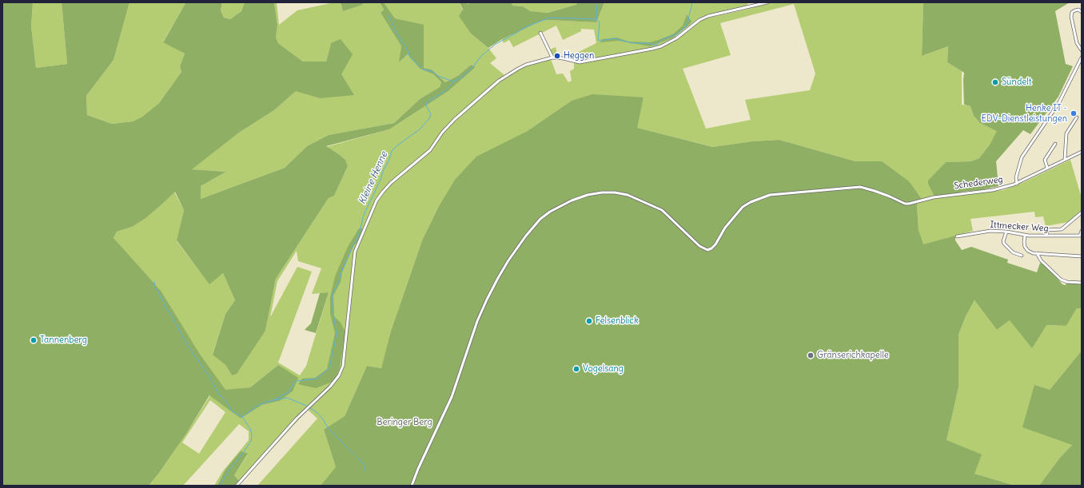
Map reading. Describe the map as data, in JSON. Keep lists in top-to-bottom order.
{
  "streets": {
    "street": ["Schederweg", "Ittmecker Weg"]
  },
  "water": ["Kleine Henne"],
  "parks": ["Beringer Berg"],
  "places": [
    "Heggen",
    "Sündelt",
    "Henke IT - EDV-Dienstleistungen",
    "Felsenblick",
    "Tannenberg",
    "Gränserichkapelle",
    "Vogelsang"
  ]
}
